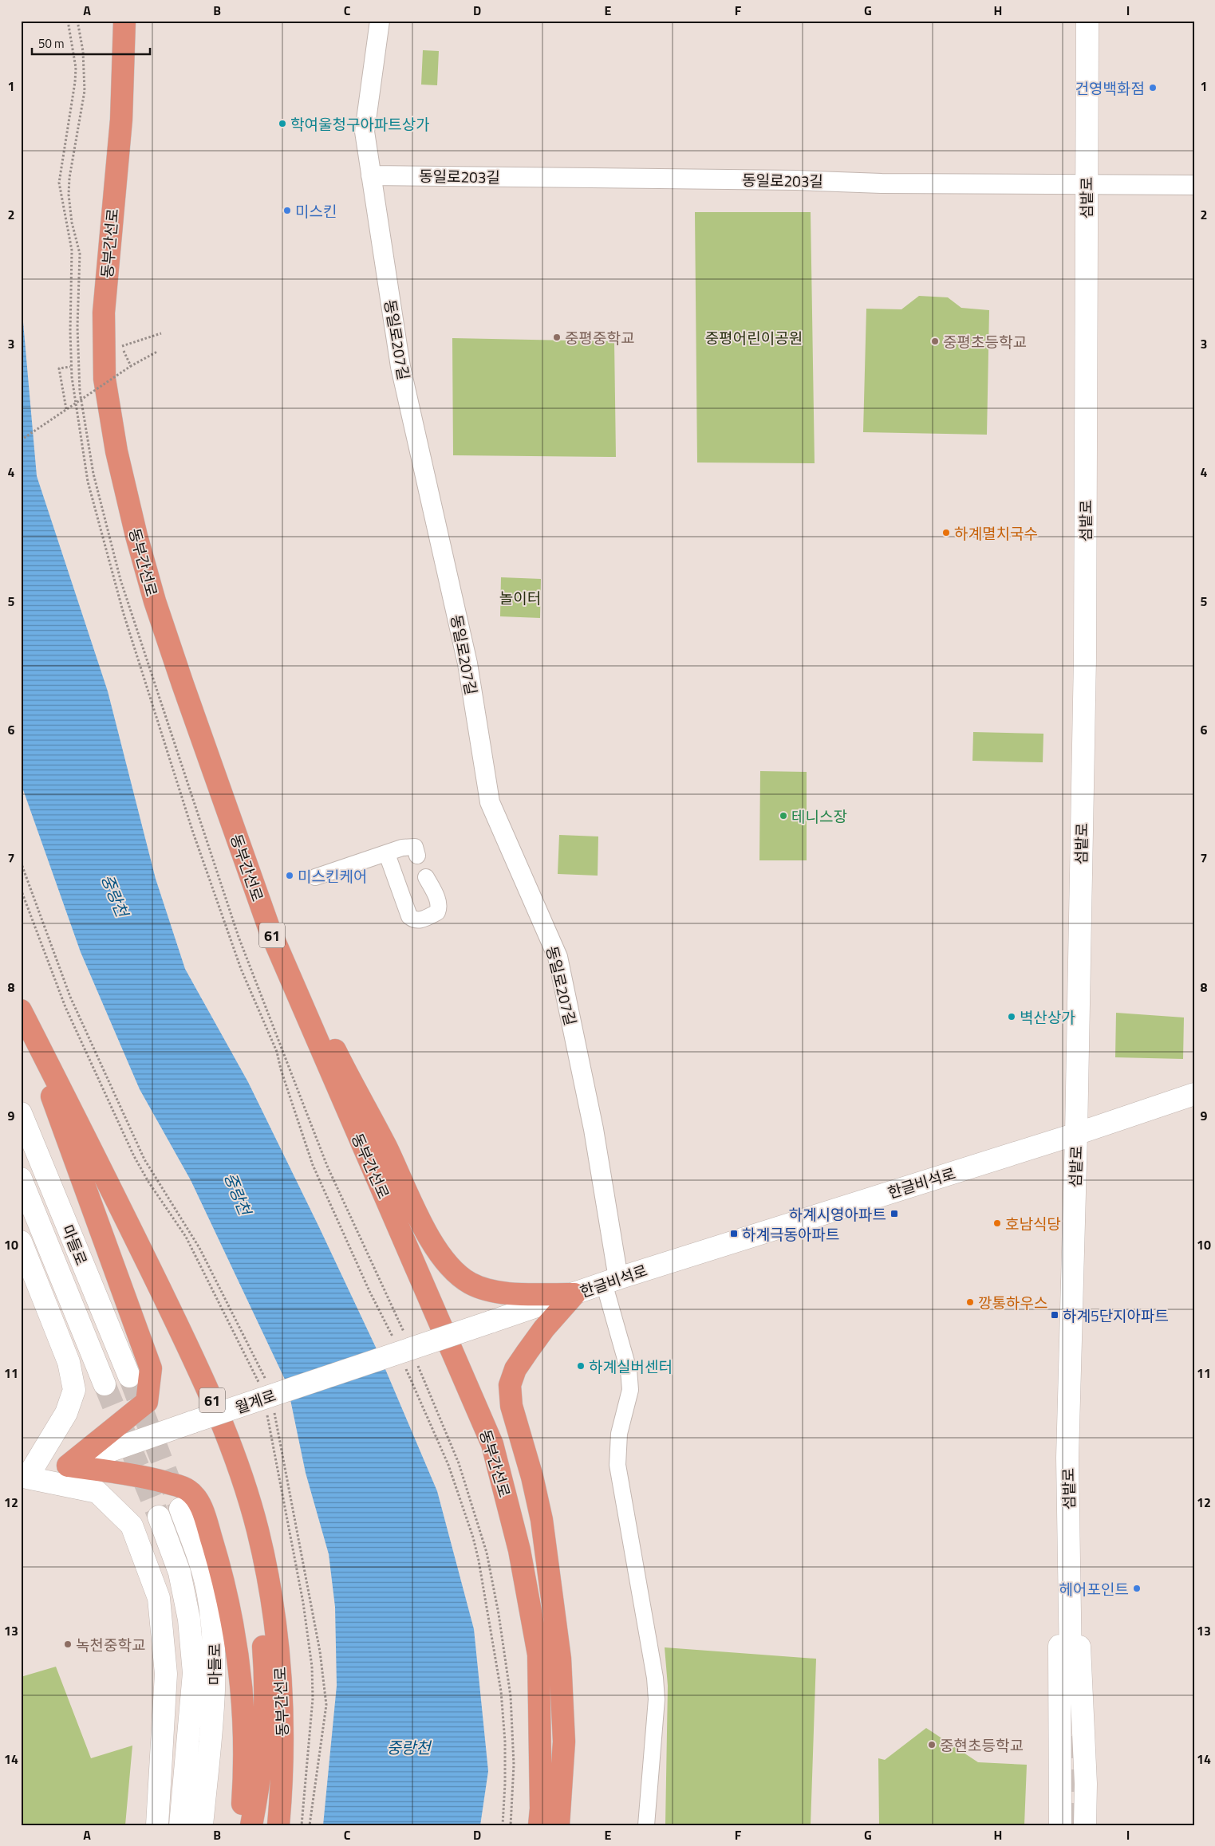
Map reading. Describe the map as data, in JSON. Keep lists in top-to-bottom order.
{
  "streets": {
    "highway": ["동부간선로", "61"],
    "main road": [
      "섬밭로",
      "한글비석로",
      "마들로",
      "월계로"
    ],
    "street": ["동일로203길", "동일로207길"]
  },
  "crossings": [
    ["동일로203길", "섬밭로"],
    ["동일로203길", "동일로207길"],
    ["섬밭로", "한글비석로"],
    ["동일로207길", "한글비석로"],
    ["한글비석로", "월계로"]
  ],
  "water": ["중랑천"],
  "parks": ["중평어린이공원", "놀이터"],
  "places": {
    "other": [
      "건영백화점",
      "학여울청구아파트상가",
      "미스킨",
      "중평중학교",
      "중평초등학교",
      "하계멸치국수",
      "테니스장",
      "미스킨케어",
      "벽산상가",
      "호남식당",
      "깡통하우스",
      "하계실버센터",
      "헤어포인트",
      "녹천중학교",
      "중현초등학교"
    ],
    "transit": ["하계시영아파트", "하계극동아파트", "하계5단지아파트"]
  },
  "scale_bar": "50 m",
  "grid": {
    "columns": [
      "A",
      "B",
      "C",
      "D",
      "E",
      "F",
      "G",
      "H",
      "I"
    ],
    "rows": [
      "1",
      "2",
      "3",
      "4",
      "5",
      "6",
      "7",
      "8",
      "9",
      "10",
      "11",
      "12",
      "13",
      "14"
    ]
  }
}
